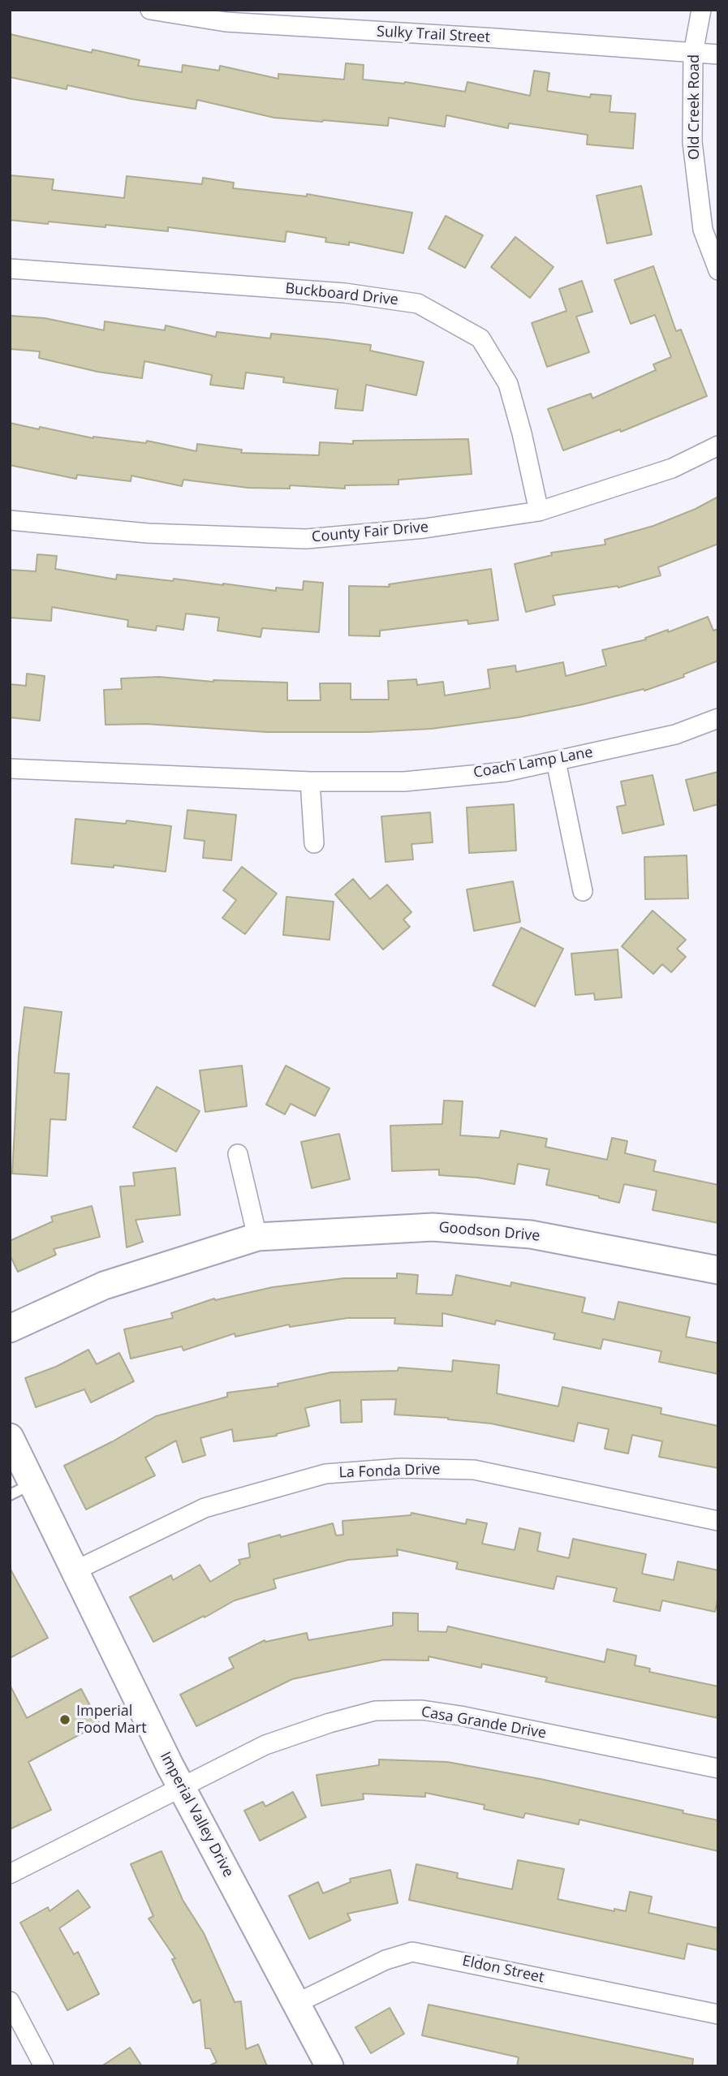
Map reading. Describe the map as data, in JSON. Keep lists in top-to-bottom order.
{
  "streets": {
    "street": [
      "Sulky Trail Street",
      "Old Creek Road",
      "Buckboard Drive",
      "County Fair Drive",
      "Coach Lamp Lane",
      "Goodson Drive",
      "La Fonda Drive",
      "Casa Grande Drive",
      "Imperial Valley Drive",
      "Eldon Street"
    ]
  },
  "crossings": [
    ["Sulky Trail Street", "Old Creek Road"],
    ["Buckboard Drive", "County Fair Drive"],
    ["La Fonda Drive", "Imperial Valley Drive"],
    ["Casa Grande Drive", "Imperial Valley Drive"],
    ["Imperial Valley Drive", "Eldon Street"]
  ],
  "places": ["Imperial Food Mart"]
}
